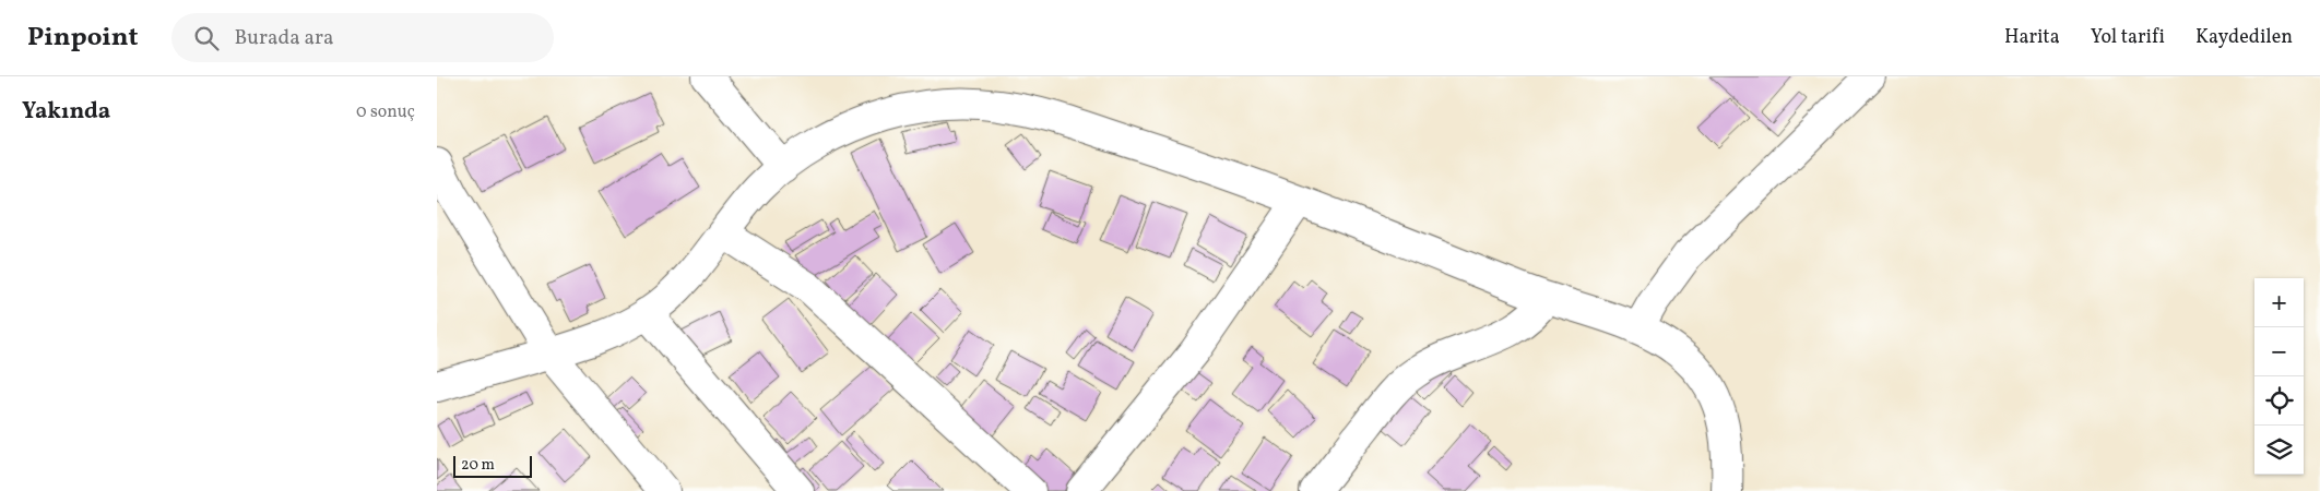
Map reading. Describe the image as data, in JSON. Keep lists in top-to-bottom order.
{
  "scale_bar": "20 m",
  "page": {
    "header": "Pinpoint",
    "search": "Burada ara",
    "nav": ["Harita", "Yol tarifi", "Kaydedilen"],
    "heading": ["Yakında", "0 sonuç"],
    "map_buttons": ["+", "−"],
    "scale": "20 m"
  }
}
